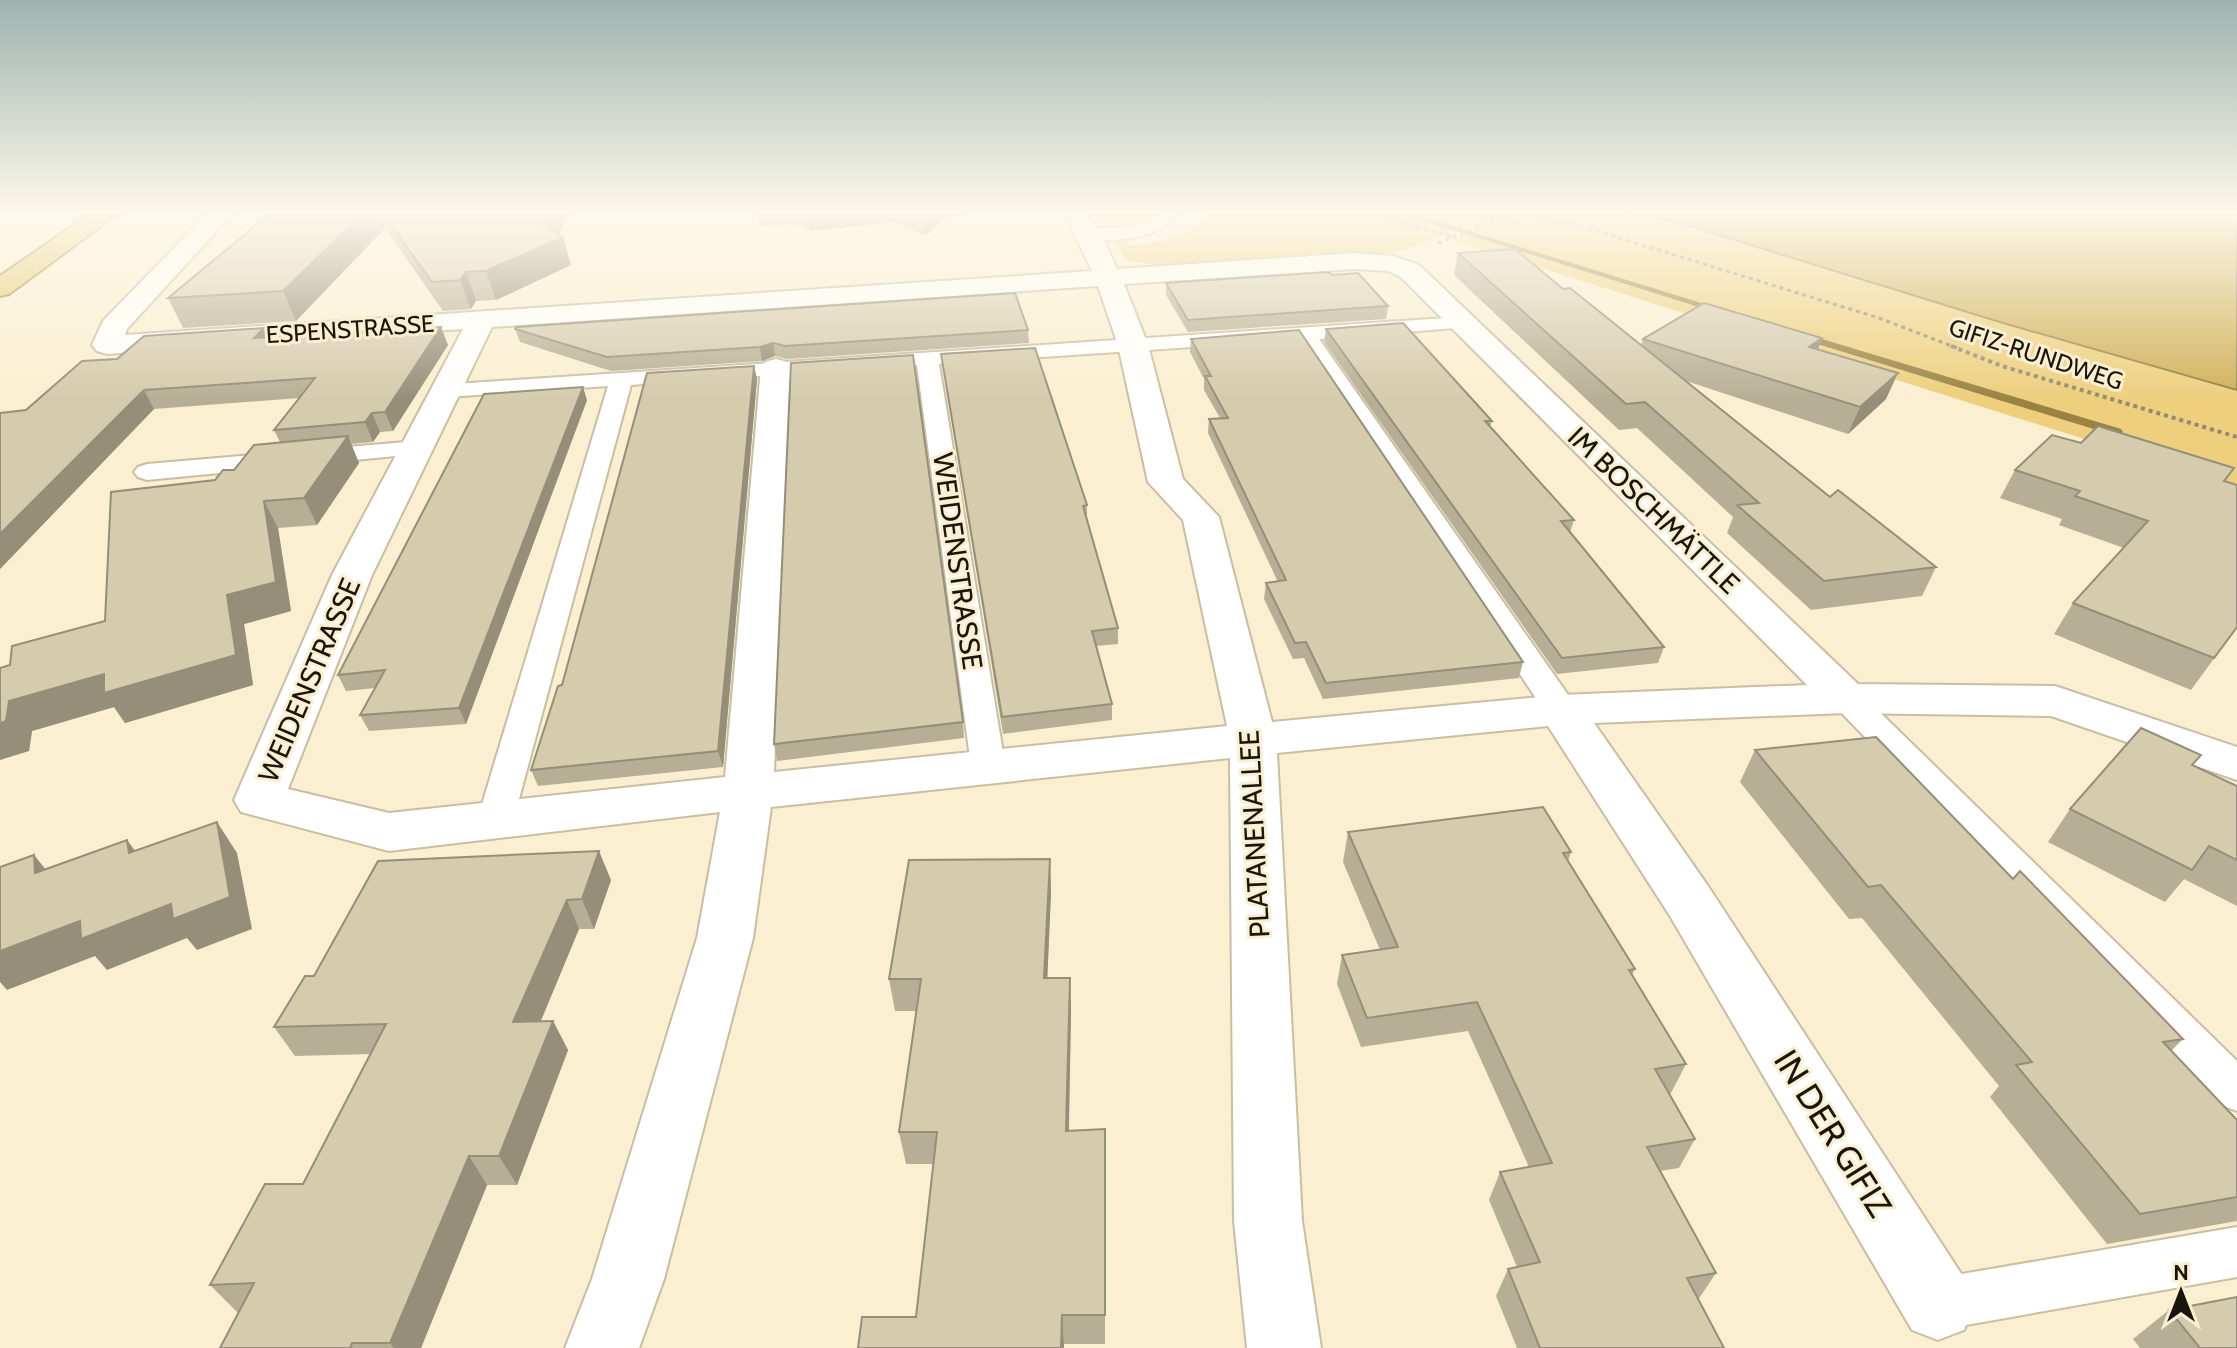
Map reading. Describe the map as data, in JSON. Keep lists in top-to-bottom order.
{
  "streets": {
    "street": [
      "ESPENSTRASSE",
      "IM BOSCHMÄTTLE",
      "WEIDENSTRASSE",
      "PLATANENALLEE",
      "IN DER GIFIZ"
    ],
    "path": ["GIFIZ-RUNDWEG"]
  },
  "crossings": [
    ["ESPENSTRASSE", "WEIDENSTRASSE"],
    ["WEIDENSTRASSE", "PLATANENALLEE"]
  ],
  "north": "top"
}
